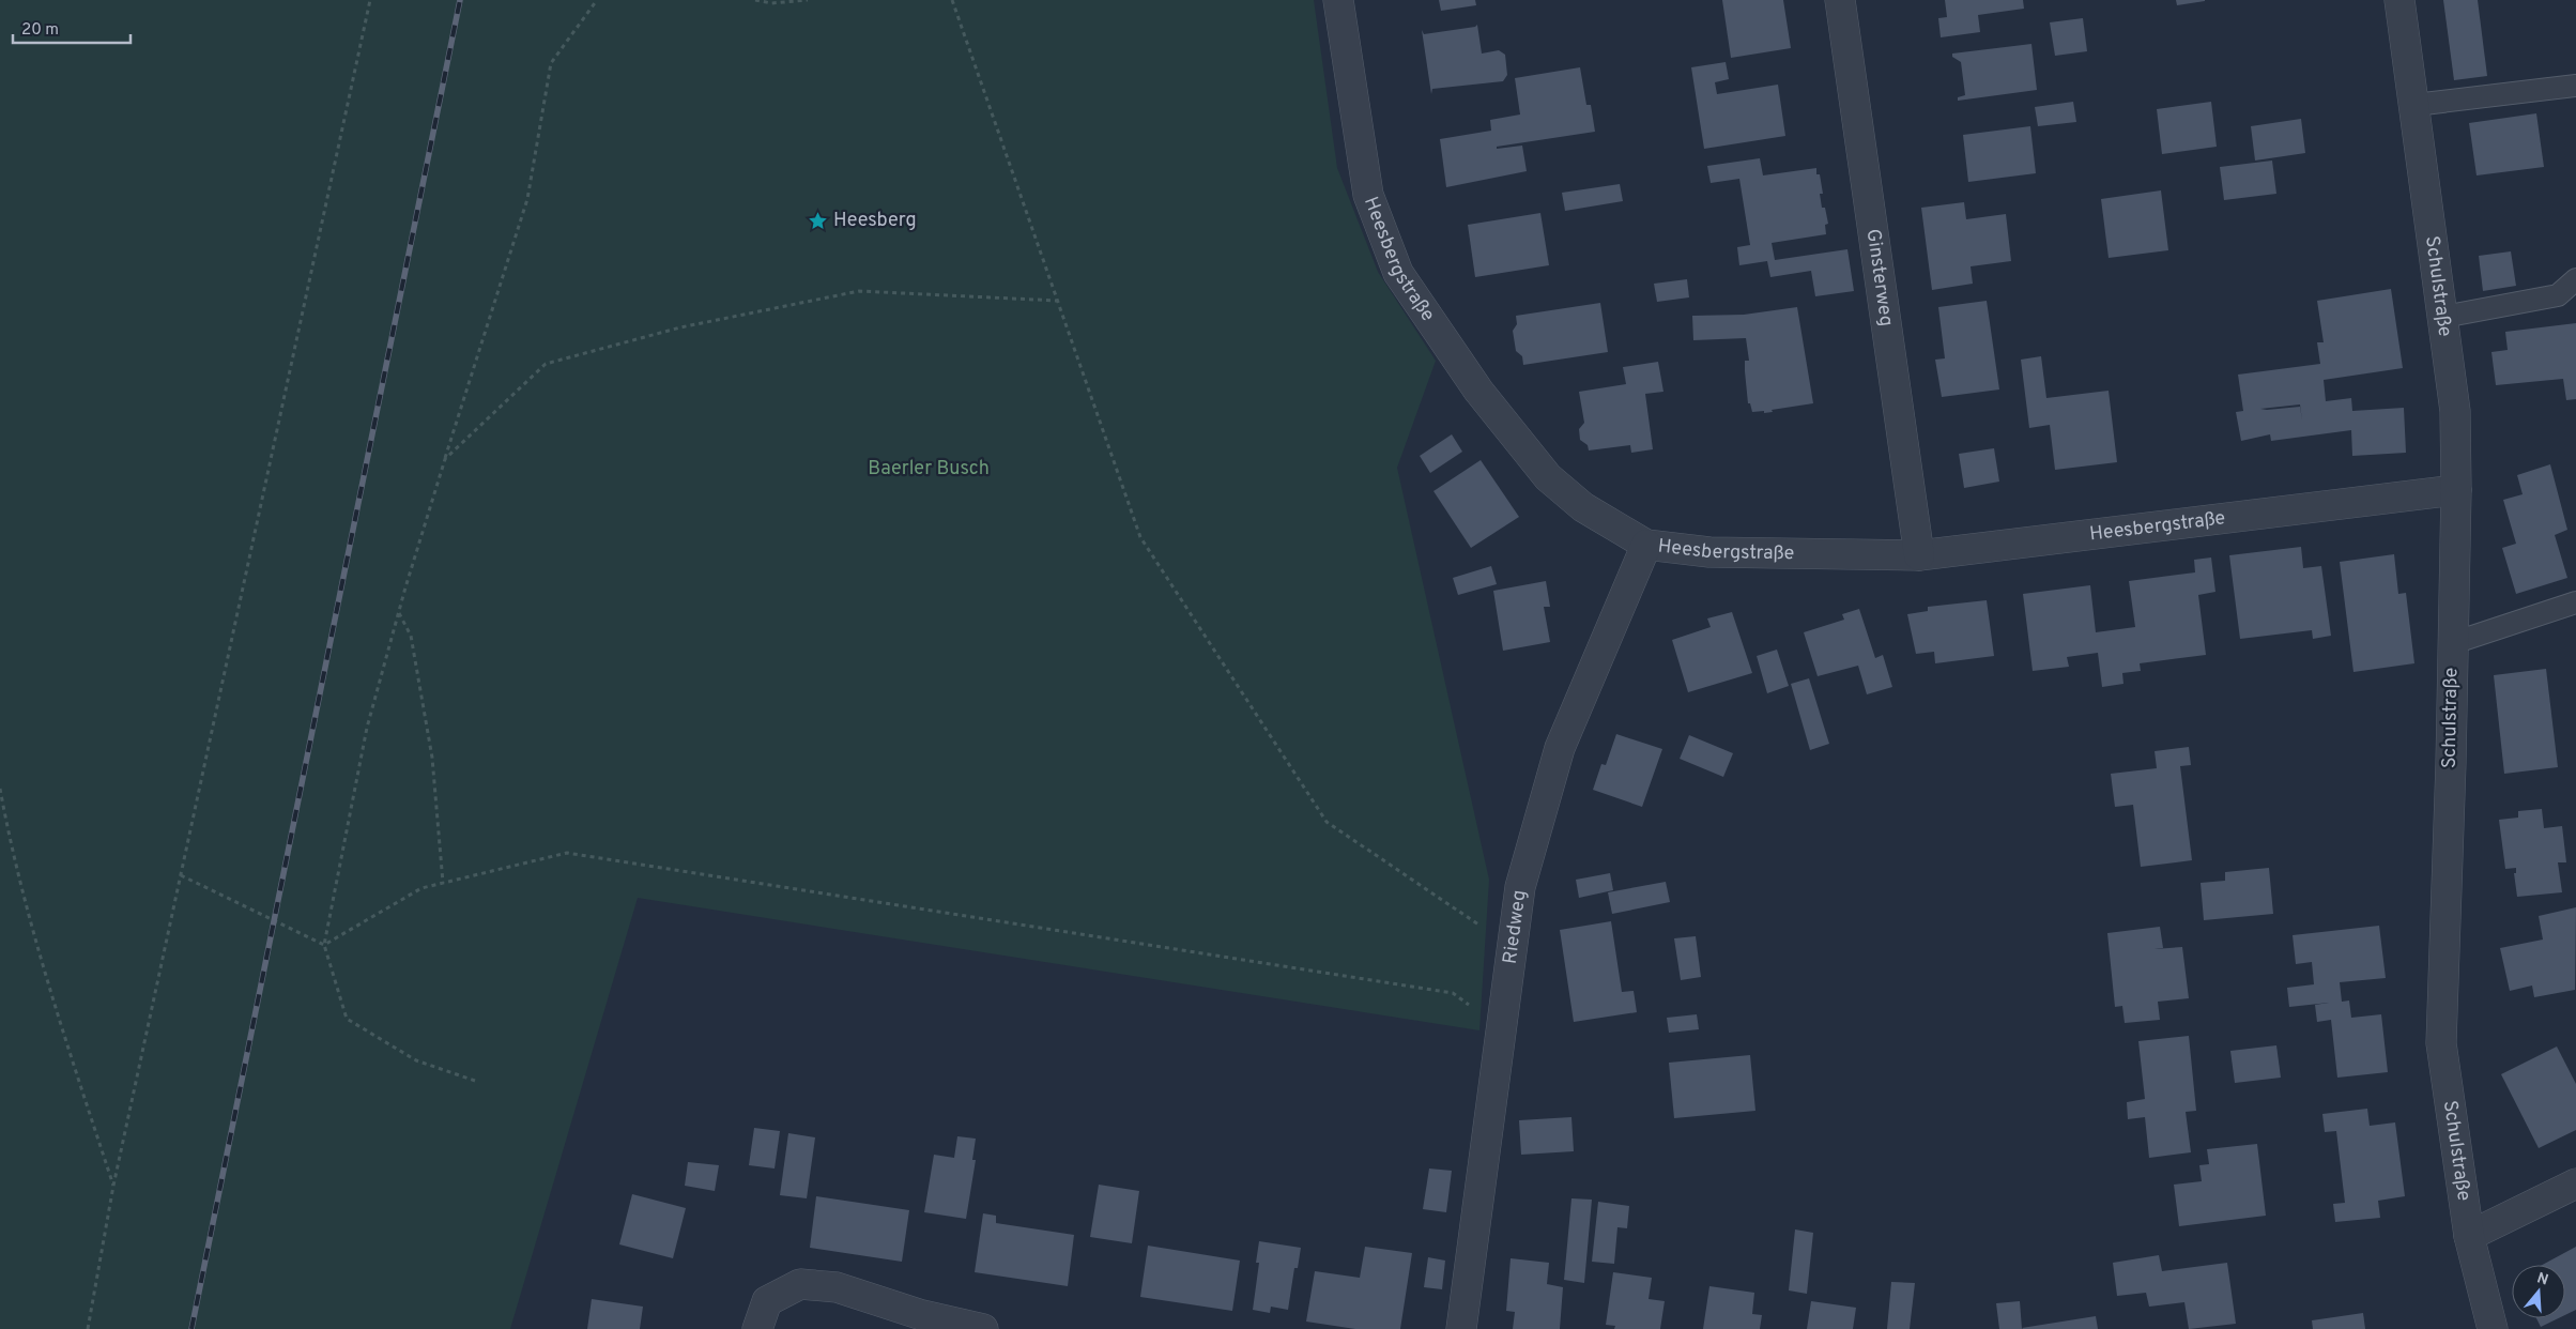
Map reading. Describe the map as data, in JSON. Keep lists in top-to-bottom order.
{
  "streets": {
    "street": [
      "Heesbergstraße",
      "Ginsterweg",
      "Schulstraße",
      "Riedweg"
    ]
  },
  "crossings": [
    ["Heesbergstraße", "Ginsterweg"],
    ["Heesbergstraße", "Schulstraße"],
    ["Heesbergstraße", "Riedweg"]
  ],
  "parks": ["Baerler Busch"],
  "places": {
    "place": ["Heesberg"]
  },
  "scale_bar": "20 m",
  "north": "top"
}
